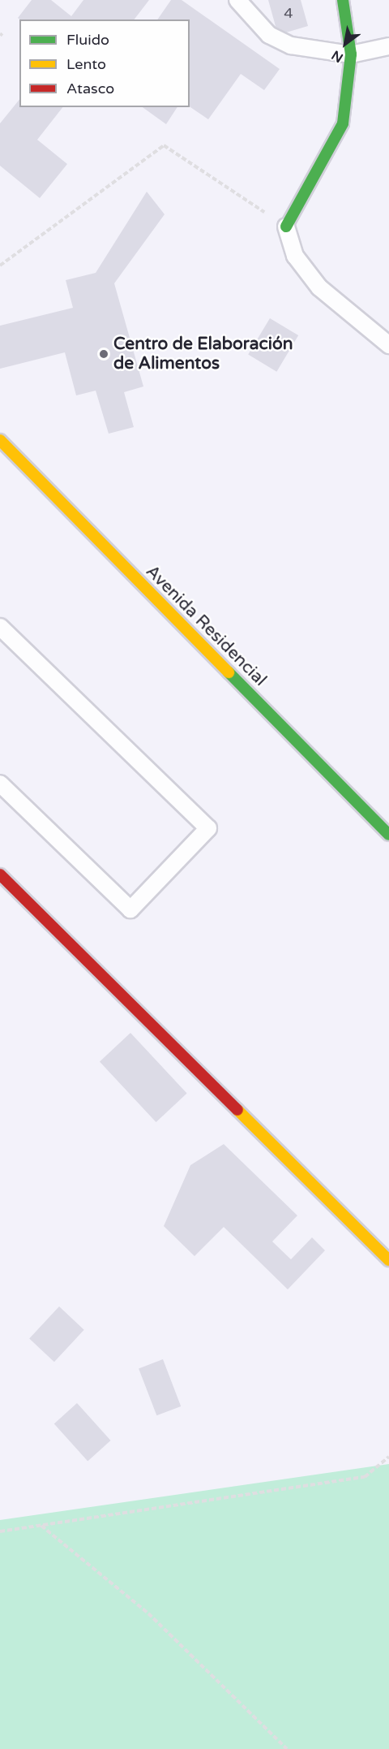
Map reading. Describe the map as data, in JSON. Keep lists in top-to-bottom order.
{
  "streets": {
    "street": ["Avenida Residencial"]
  },
  "places": ["Centro de Elaboración de Alimentos"],
  "house_numbers": ["4"],
  "legend": ["Fluido", "Lento", "Atasco"],
  "north": "bottom left"
}
